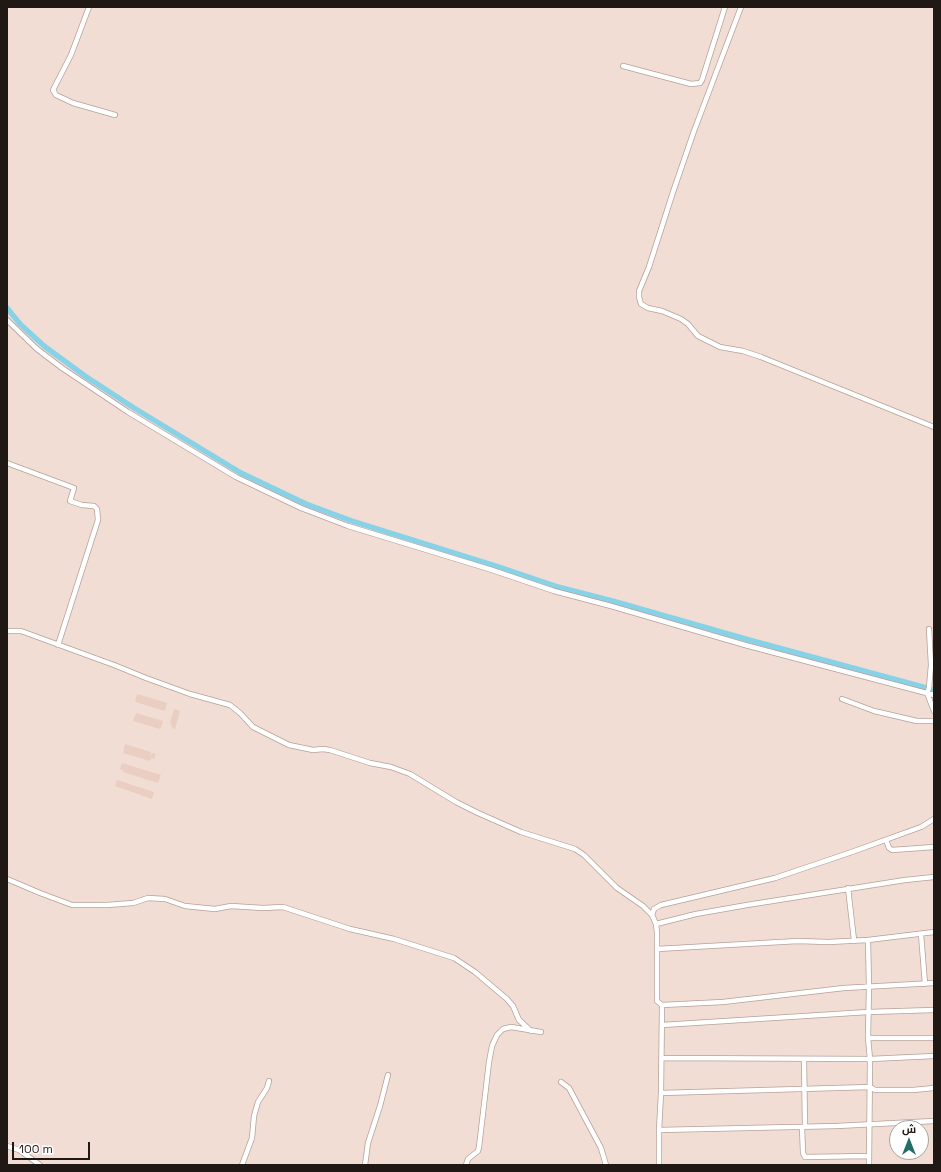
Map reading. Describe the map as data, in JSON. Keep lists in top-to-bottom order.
{
  "scale_bar": "100 m",
  "north": "top"
}
